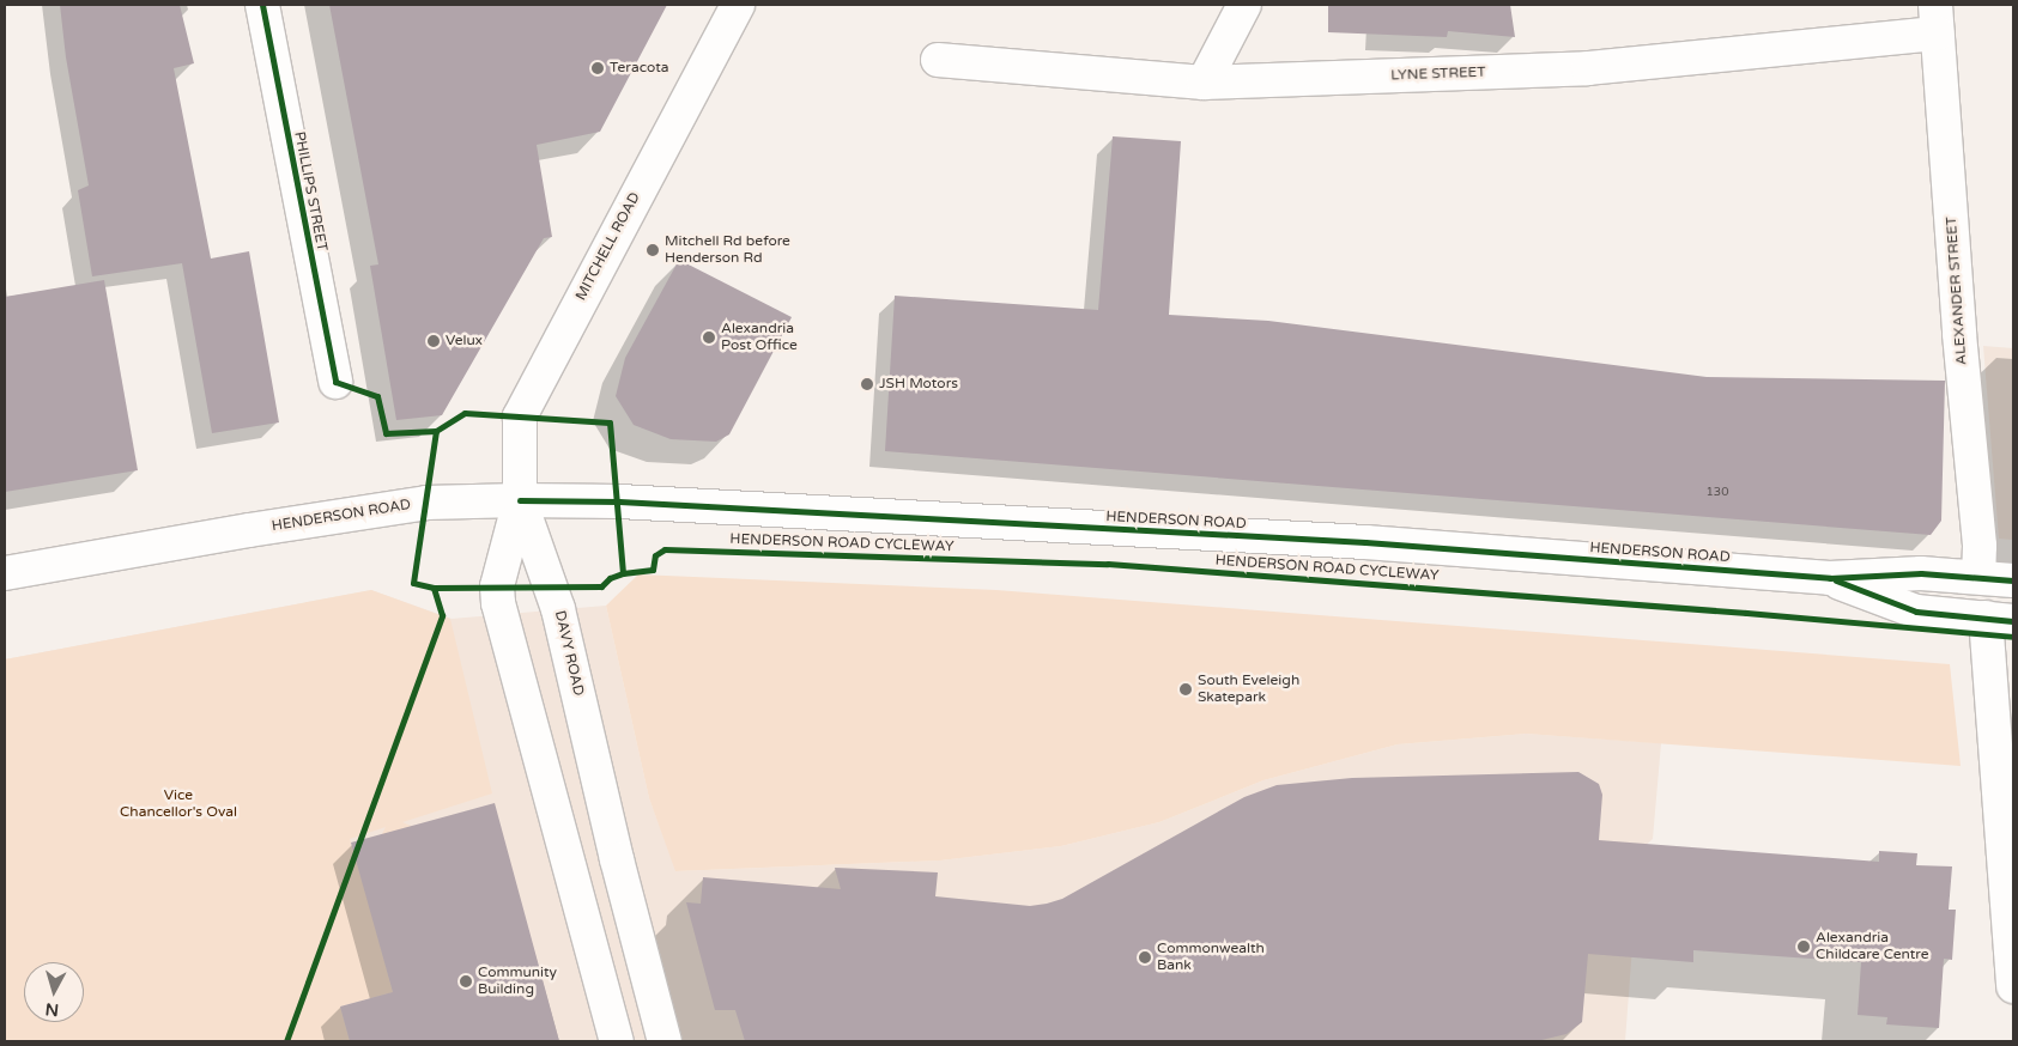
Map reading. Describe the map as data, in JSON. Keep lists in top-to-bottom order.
{
  "streets": {
    "street": [
      "LYNE STREET",
      "PHILLIPS STREET",
      "MITCHELL ROAD",
      "ALEXANDER STREET",
      "HENDERSON ROAD",
      "DAVY ROAD"
    ],
    "cycle path": ["HENDERSON ROAD CYCLEWAY"]
  },
  "crossings": [
    ["LYNE STREET", "ALEXANDER STREET"],
    ["MITCHELL ROAD", "HENDERSON ROAD"],
    ["MITCHELL ROAD", "DAVY ROAD"],
    ["ALEXANDER STREET", "HENDERSON ROAD"],
    ["HENDERSON ROAD", "DAVY ROAD"]
  ],
  "parks": ["Vice Chancellor's Oval"],
  "places": [
    "Teracota",
    "Mitchell Rd before Henderson Rd",
    "Alexandria Post Office",
    "Velux",
    "JSH Motors",
    "South Eveleigh Skatepark",
    "Alexandria Childcare Centre",
    "Commonwealth Bank",
    "Community Building"
  ],
  "house_numbers": ["130"],
  "north": "bottom"
}
